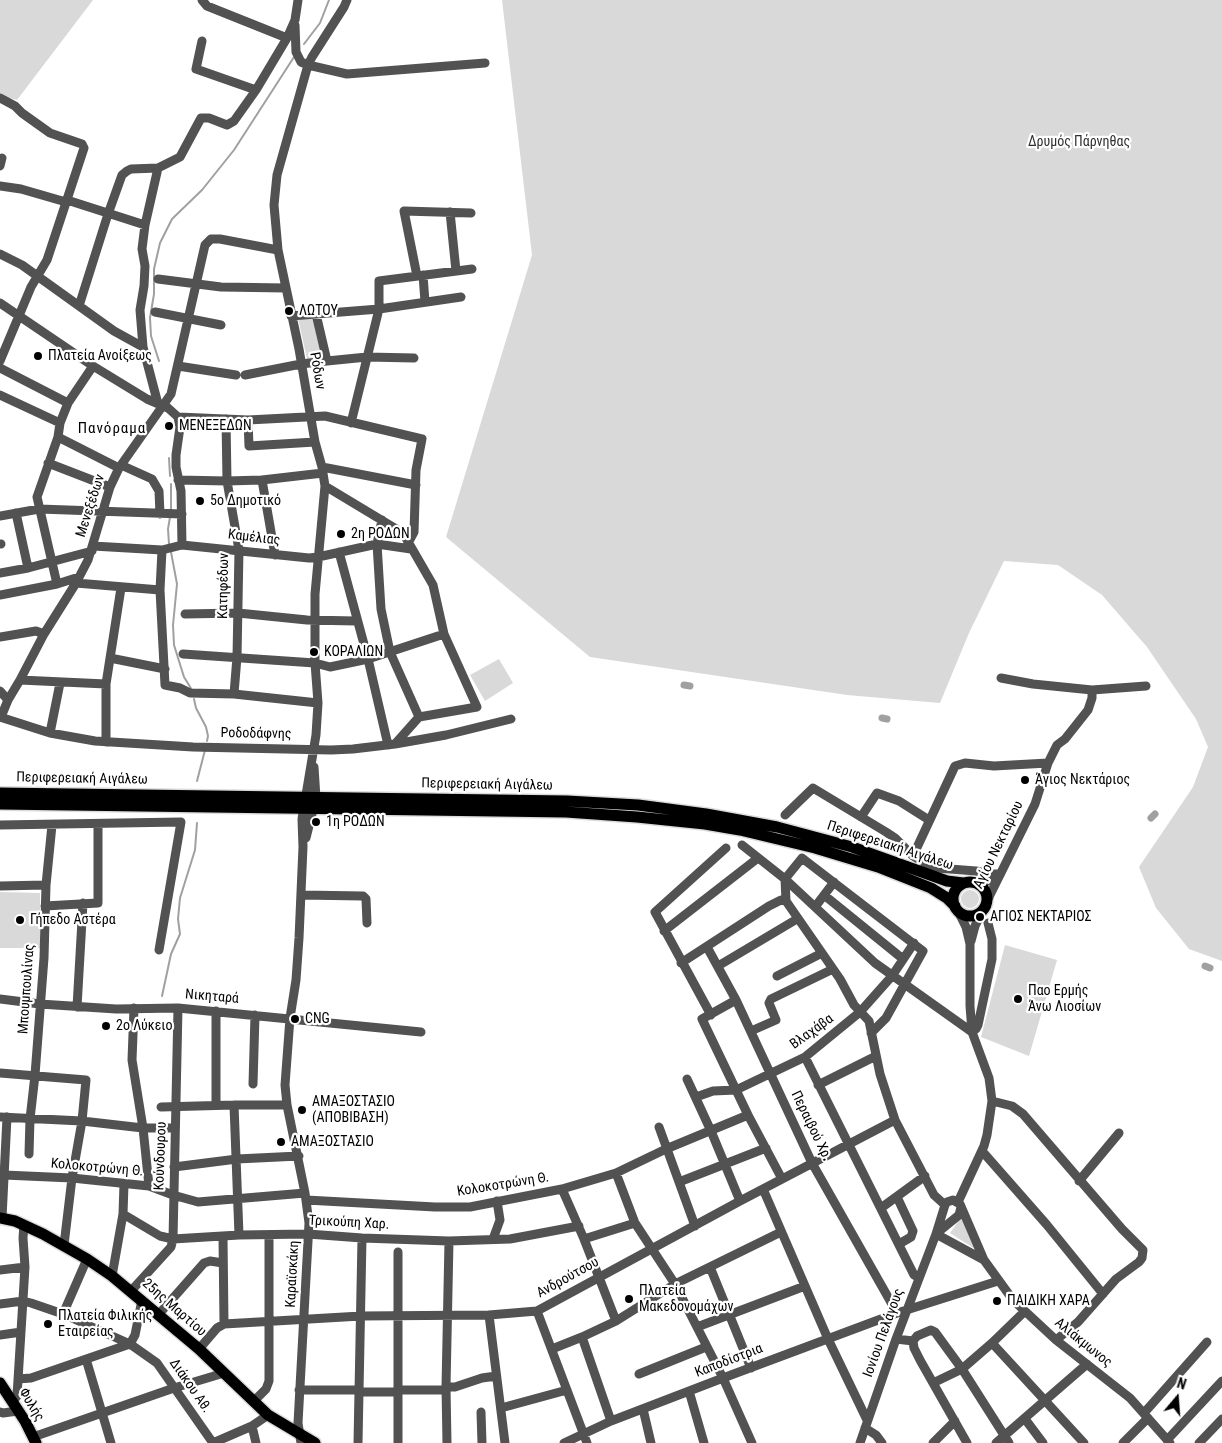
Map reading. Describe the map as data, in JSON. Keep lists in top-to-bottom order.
{
  "streets": {
    "main road": ["Περιφερειακή Αιγάλεω", "25ης Μαρτίου", "Φυλής"],
    "street": [
      "Ρόδων",
      "Μενεξέδων",
      "Καμέλιας",
      "Κατηφέδων",
      "Ροδοδάφνης",
      "Αγίου Νεκταρίου",
      "Μπουμπουλίνας",
      "Νικηταρά",
      "Βλαχάβα",
      "Περαιβού Χρ.",
      "Κούνδουρου",
      "Κολοκοτρώνη Θ.",
      "Τρικούπη Χαρ.",
      "Καραϊσκάκη",
      "Ανδρούτσου",
      "Ιονίου Πελάγους",
      "Αλιάκμωνος",
      "Καποδίστρια",
      "Διάκου Αθ."
    ]
  },
  "crossings": [
    ["Ρόδων", "Μενεξέδων"],
    ["Ρόδων", "Καμέλιας"],
    ["Ρόδων", "Ροδοδάφνης"],
    ["Ρόδων", "Περιφερειακή Αιγάλεω"],
    ["Ρόδων", "Νικηταρά"],
    ["Ρόδων", "Καραϊσκάκη"],
    ["Μενεξέδων", "Καμέλιας"],
    ["Μενεξέδων", "Ροδοδάφνης"],
    ["Καμέλιας", "Κατηφέδων"],
    ["Περιφερειακή Αιγάλεω", "Αγίου Νεκταρίου"],
    ["Μπουμπουλίνας", "Νικηταρά"],
    ["Νικηταρά", "Κούνδουρου"],
    ["Νικηταρά", "Καραϊσκάκη"],
    ["Βλαχάβα", "Περαιβού Χρ."],
    ["Περαιβού Χρ.", "Ανδρούτσου"],
    ["Περαιβού Χρ.", "Ιονίου Πελάγους"],
    ["Περαιβού Χρ.", "Καποδίστρια"],
    ["Κούνδουρου", "Κολοκοτρώνη Θ."],
    ["Κούνδουρου", "Τρικούπη Χαρ."],
    ["Κολοκοτρώνη Θ.", "Καραϊσκάκη"],
    ["Τρικούπη Χαρ.", "Καραϊσκάκη"],
    ["Καραϊσκάκη", "Ανδρούτσου"],
    ["Καραϊσκάκη", "25ης Μαρτίου"],
    ["Ιονίου Πελάγους", "Αλιάκμωνος"],
    ["Ιονίου Πελάγους", "Καποδίστρια"],
    ["Αλιάκμωνος", "Καποδίστρια"]
  ],
  "districts": ["Πανόραμα"],
  "parks": ["Δρυμός Πάρνηθας"],
  "places": [
    "ΛΩΤΟΥ",
    "Πλατεία Ανοίξεως",
    "ΜΕΝΕΞΕΔΩΝ",
    "5ο Δημοτικό",
    "2η ΡΟΔΩΝ",
    "ΚΟΡΑΛΙΩΝ",
    "Άγιος Νεκτάριος",
    "1η ΡΟΔΩΝ",
    "ΑΓΙΟΣ ΝΕΚΤΑΡΙΟΣ",
    "Γήπεδο Αστέρα",
    "Παο Ερμής Άνω Λιοσίων",
    "CNG",
    "2ο Λύκειο",
    "ΑΜΑΞΟΣΤΑΣΙΟ (ΑΠΟΒΙΒΑΣΗ)",
    "ΑΜΑΞΟΣΤΑΣΙΟ",
    "Πλατεία Μακεδονομάχων",
    "ΠΑΙΔΙΚΗ ΧΑΡΑ",
    "Πλατεία Φιλικής Εταιρείας"
  ],
  "north": "top"
}
